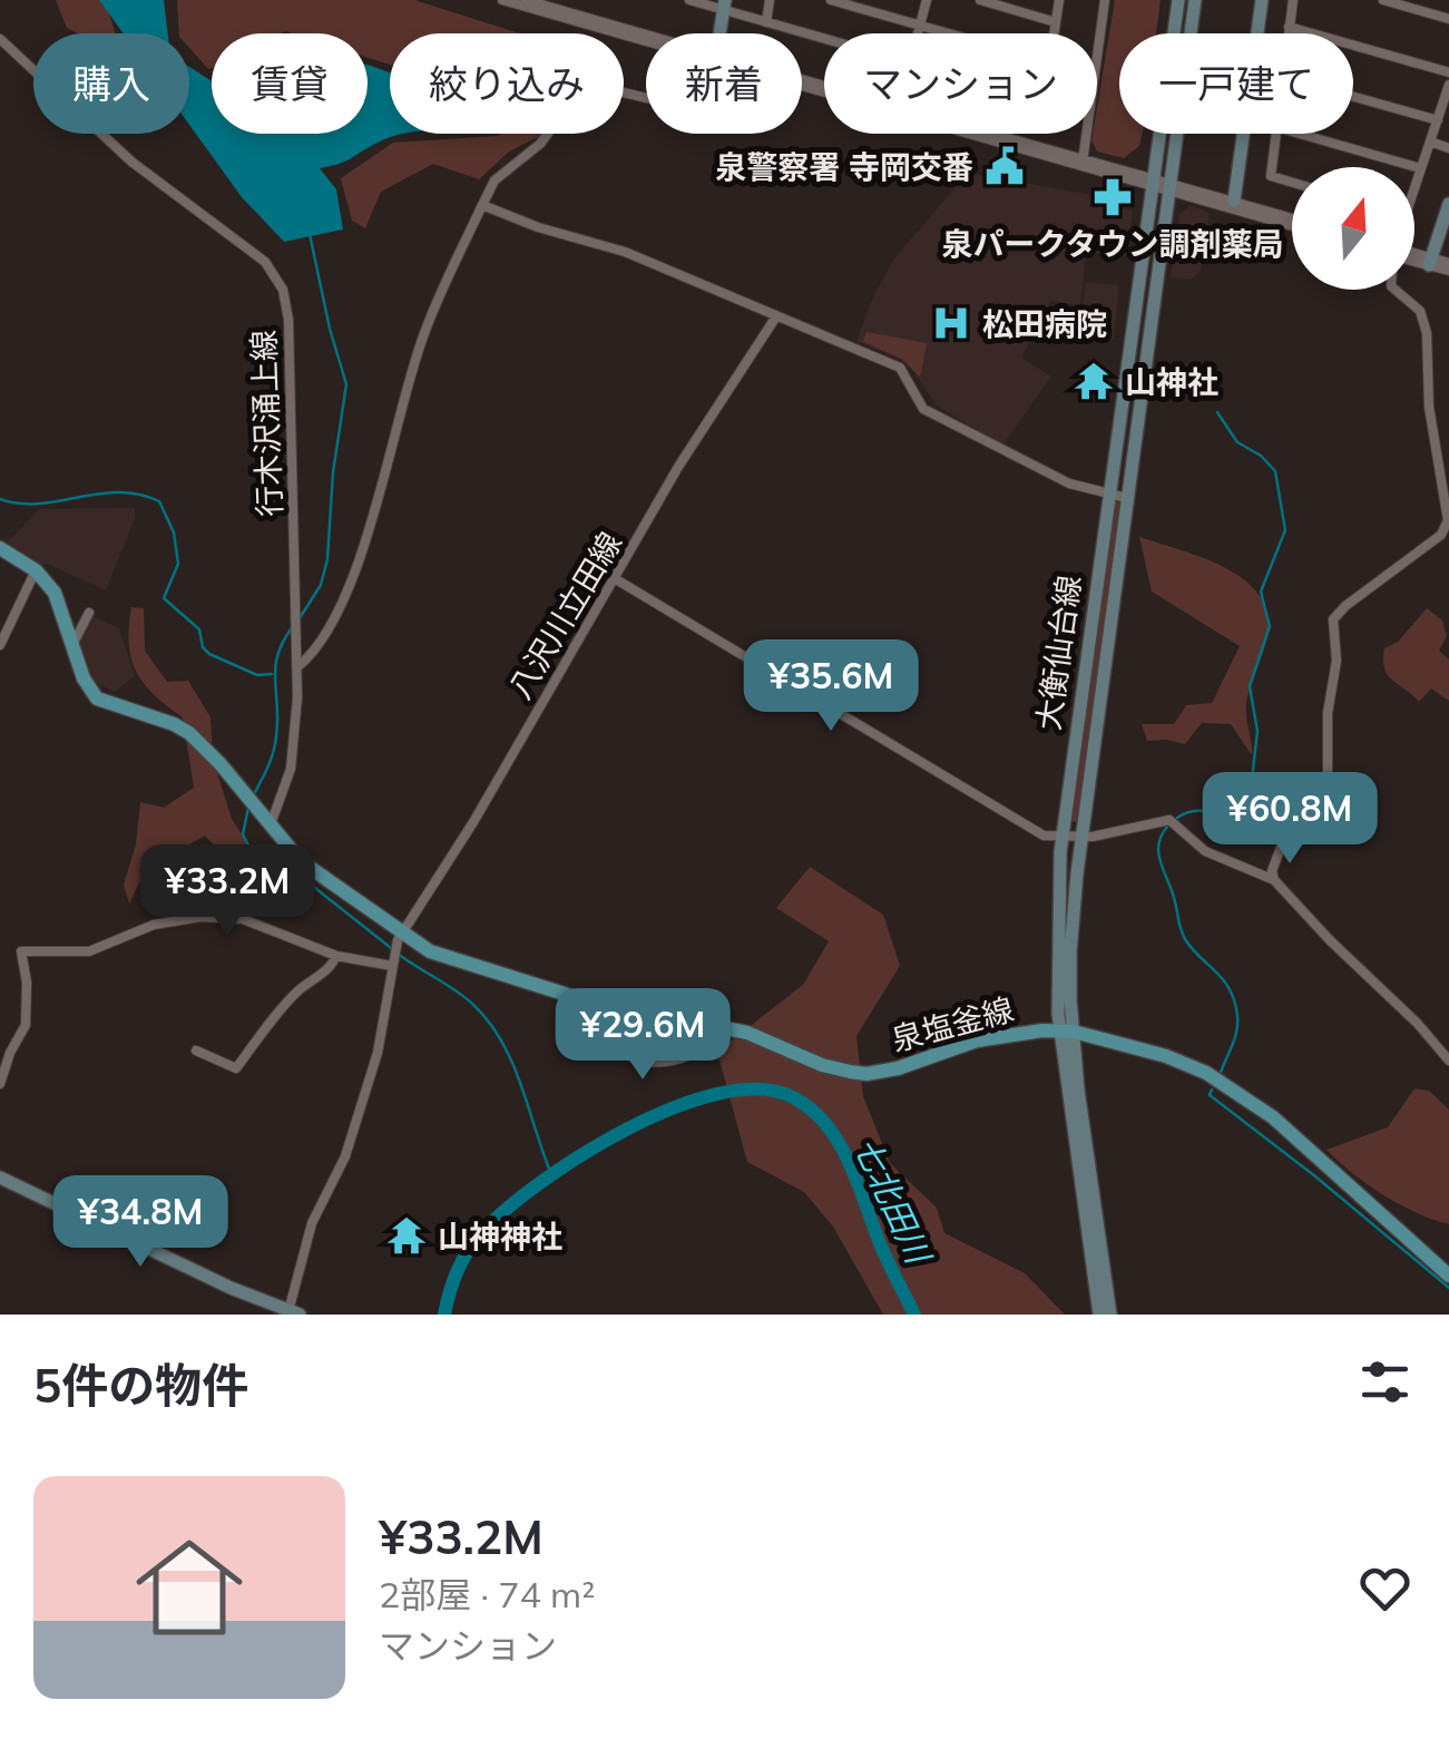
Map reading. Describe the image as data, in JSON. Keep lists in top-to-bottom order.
{
  "streets": {
    "main road": ["大衡仙台線", "泉塩釜線"],
    "street": ["行木沢涌上線", "八沢川立田線"]
  },
  "crossings": [
    ["行木沢涌上線", "泉塩釜線"],
    ["八沢川立田線", "泉塩釜線"],
    ["大衡仙台線", "泉塩釜線"]
  ],
  "water": ["七北田川"],
  "places": {
    "public building": ["泉警察署 寺岡交番"],
    "pharmacy": ["泉パークタウン調剤薬局"],
    "hospital": ["松田病院"],
    "temple": ["山神社", "山神神社"]
  },
  "north": "top",
  "page": {
    "chip": [
      "購入",
      "賃貸",
      "絞り込み",
      "新着",
      "マンション",
      "一戸建て"
    ],
    "price": [
      "¥35.6M",
      "¥60.8M",
      "¥33.2M",
      "¥29.6M",
      "¥34.8M"
    ],
    "heading": "5件の物件",
    "list": [
      {
        "name": "¥33.2M",
        "note": "2部屋 · 74 m² · マンション"
      }
    ]
  }
}
